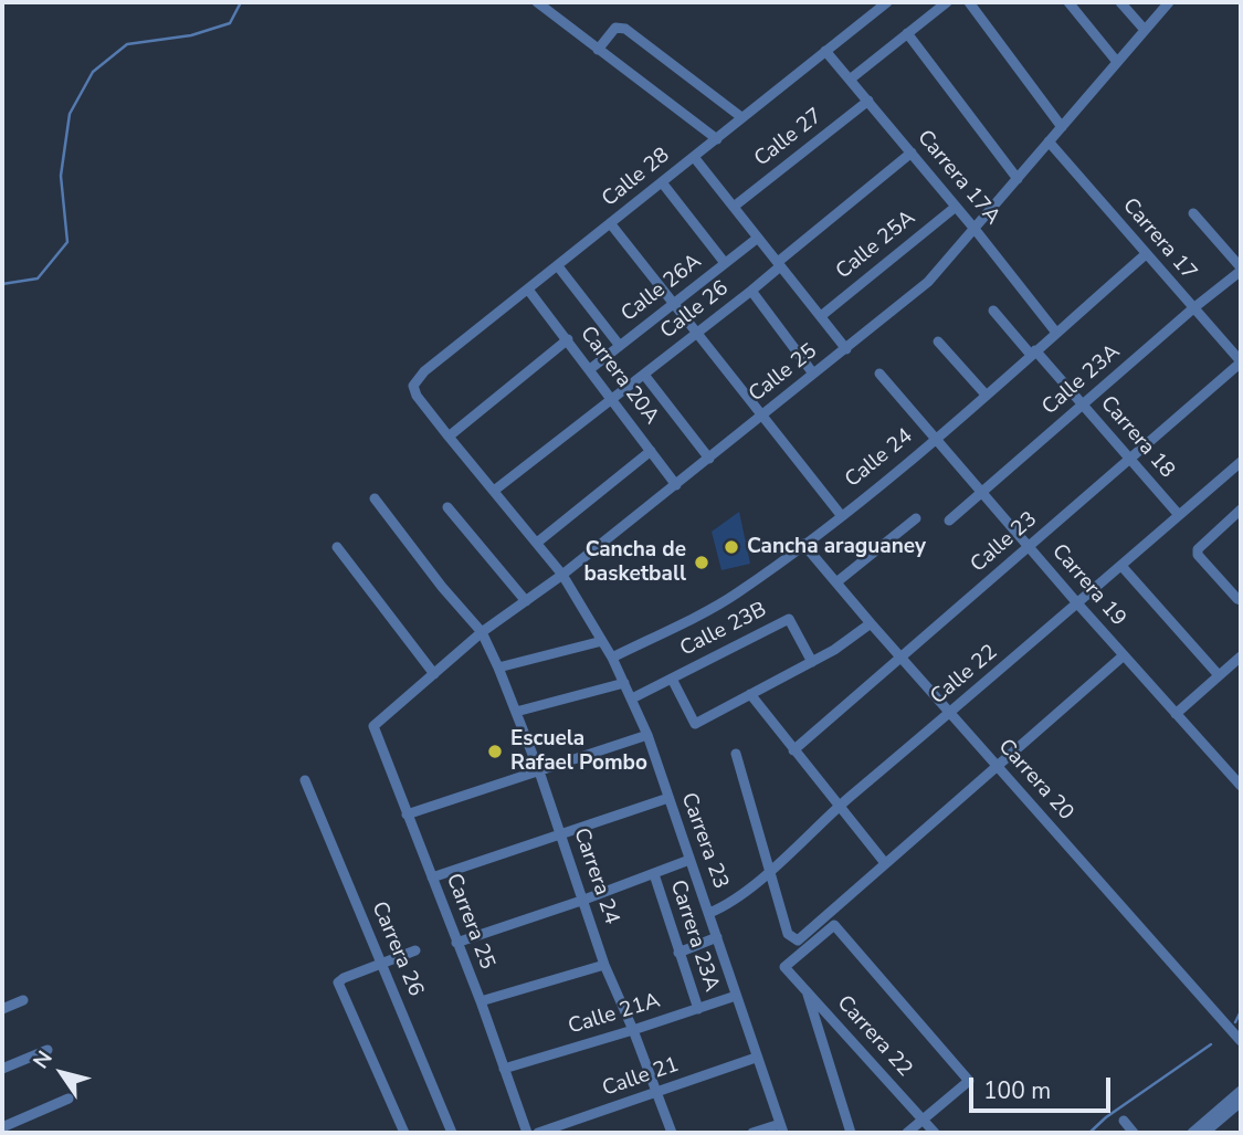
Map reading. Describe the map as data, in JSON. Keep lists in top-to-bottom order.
{
  "streets": {
    "street": [
      "Calle 27",
      "Calle 28",
      "Carrera 17A",
      "Carrera 17",
      "Calle 25A",
      "Calle 26A",
      "Calle 26",
      "Calle 25",
      "Carrera 20A",
      "Calle 23A",
      "Carrera 18",
      "Calle 24",
      "Calle 23",
      "Carrera 19",
      "Calle 23B",
      "Calle 22",
      "Carrera 20",
      "Carrera 23",
      "Carrera 24",
      "Carrera 25",
      "Carrera 23A",
      "Carrera 26",
      "Calle 21A",
      "Carrera 22",
      "Calle 21"
    ]
  },
  "crossings": [
    ["Calle 27", "Carrera 17A"],
    ["Calle 28", "Carrera 17A"],
    ["Calle 28", "Carrera 20A"],
    ["Carrera 17A", "Calle 25A"],
    ["Carrera 17A", "Calle 26"],
    ["Carrera 17A", "Calle 25"],
    ["Carrera 17A", "Calle 24"],
    ["Carrera 17", "Calle 25"],
    ["Carrera 17", "Calle 23A"],
    ["Carrera 17", "Calle 24"],
    ["Carrera 17", "Calle 23"],
    ["Calle 26A", "Carrera 20A"],
    ["Calle 26", "Carrera 20A"],
    ["Calle 25", "Carrera 20A"],
    ["Calle 25", "Carrera 23"],
    ["Calle 25", "Carrera 24"],
    ["Calle 25", "Carrera 25"],
    ["Calle 23A", "Carrera 18"],
    ["Calle 23A", "Carrera 19"],
    ["Carrera 18", "Calle 24"],
    ["Carrera 18", "Calle 23"],
    ["Carrera 18", "Calle 22"],
    ["Calle 24", "Carrera 19"],
    ["Calle 24", "Carrera 20"],
    ["Calle 24", "Carrera 23"],
    ["Calle 23", "Carrera 19"],
    ["Calle 23", "Carrera 20"],
    ["Carrera 19", "Calle 22"],
    ["Calle 23B", "Carrera 23"],
    ["Calle 22", "Carrera 20"],
    ["Calle 22", "Carrera 23"],
    ["Carrera 23", "Calle 21A"],
    ["Carrera 23", "Calle 21"],
    ["Carrera 24", "Calle 21A"],
    ["Carrera 24", "Calle 21"],
    ["Carrera 25", "Calle 21A"],
    ["Carrera 23A", "Calle 21A"]
  ],
  "places": ["Cancha araguaney", "Cancha de basketball", "Escuela Rafael Pombo"],
  "scale_bar": "100 m",
  "north": "top left"
}
